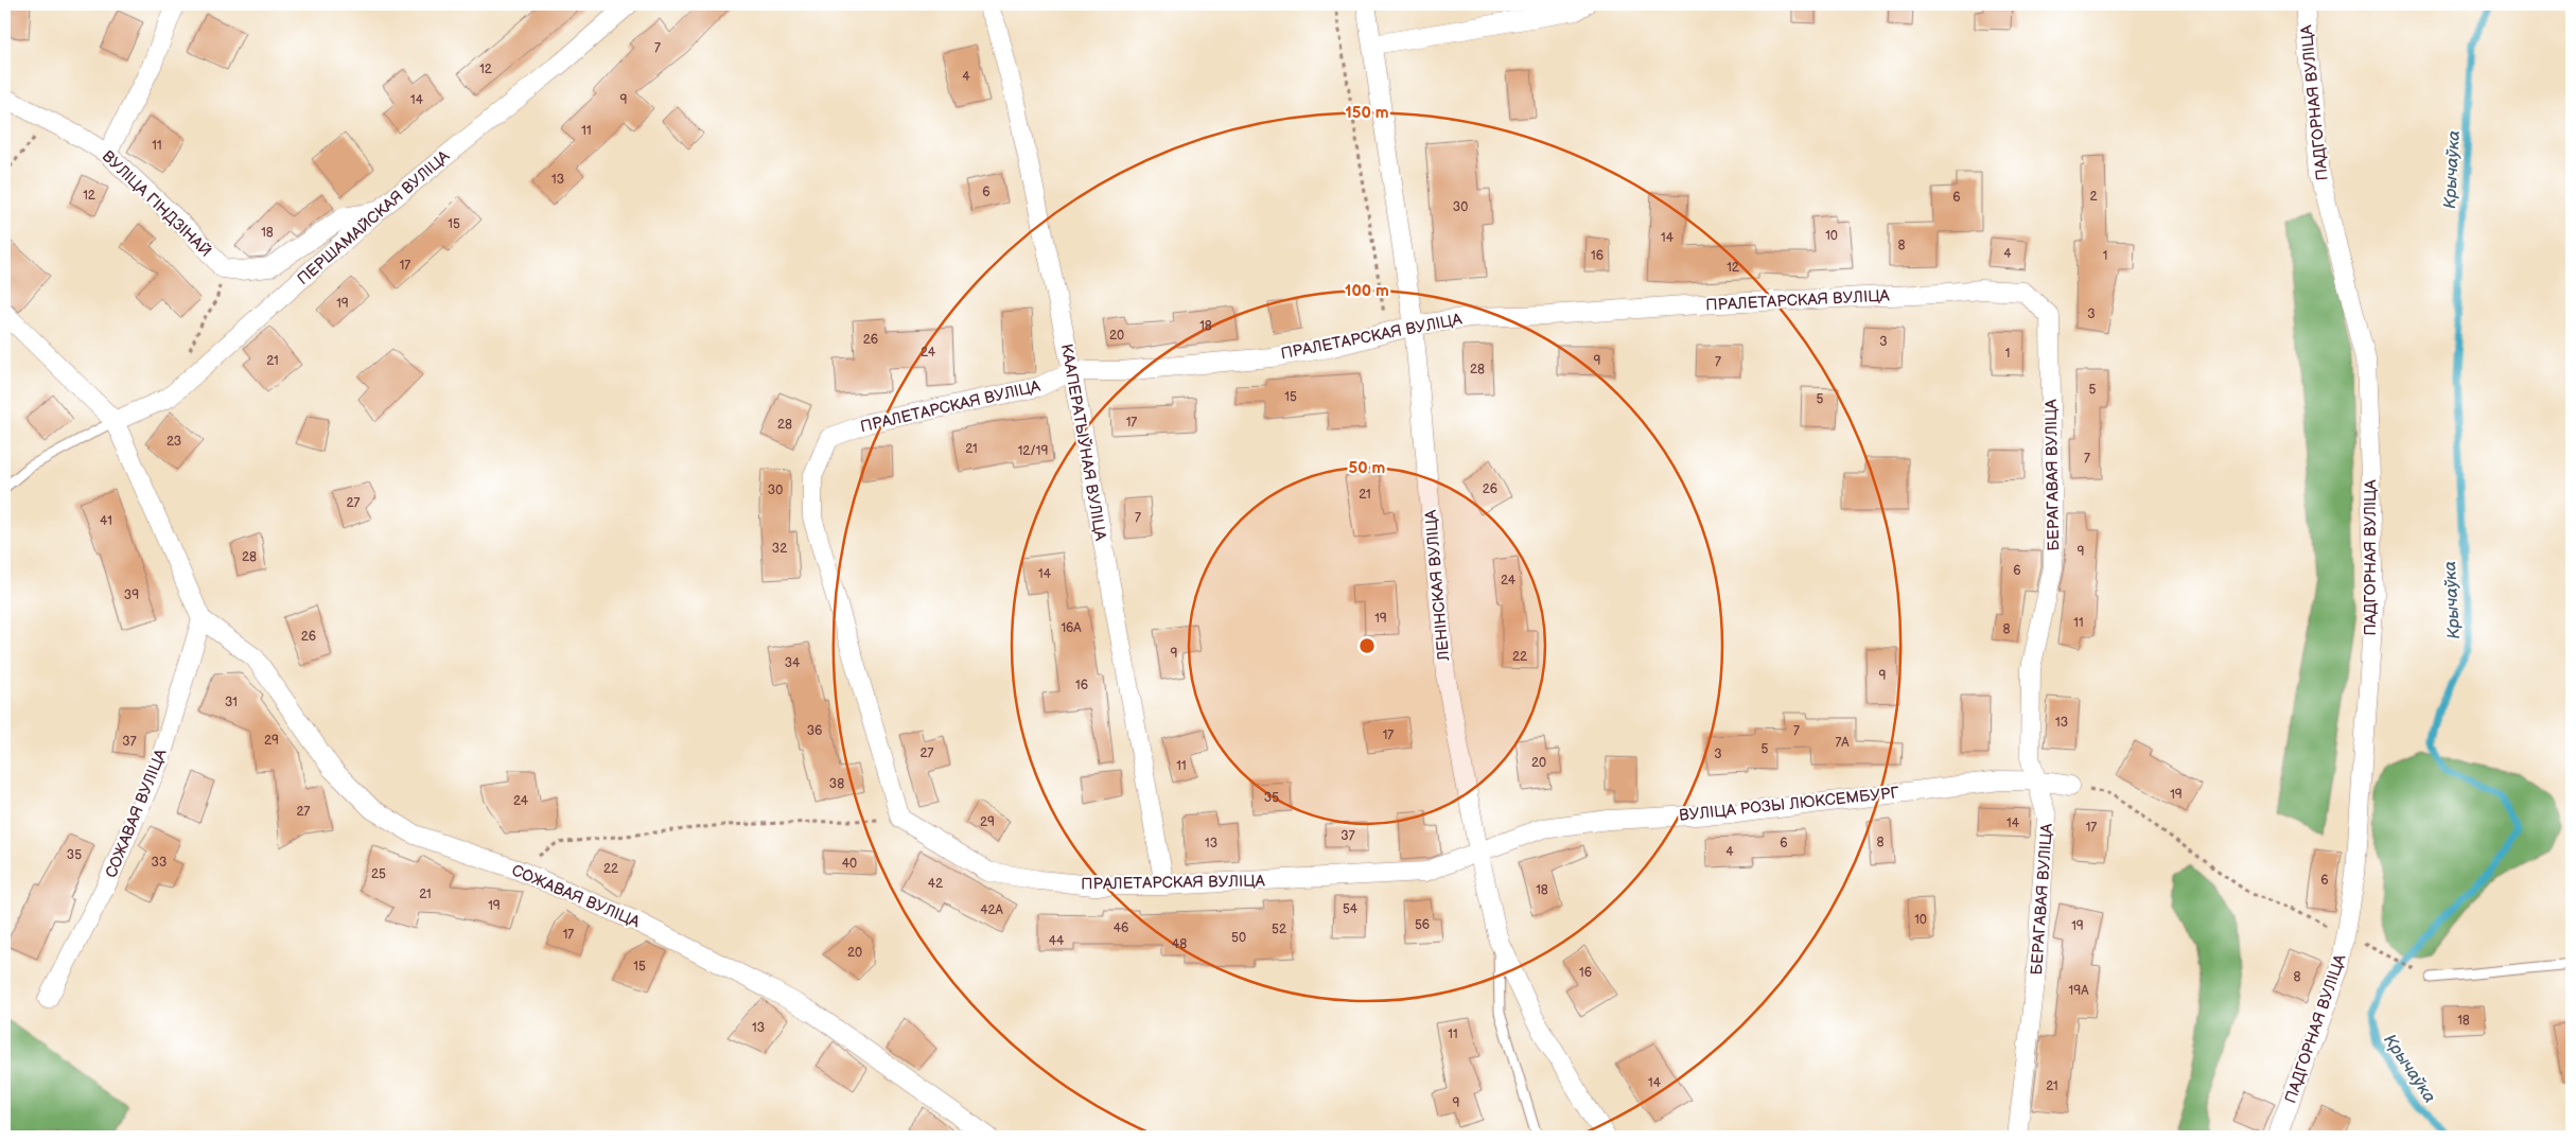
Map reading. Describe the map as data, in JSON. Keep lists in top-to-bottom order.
{
  "streets": {
    "street": [
      "ПАДГОРНАЯ ВУЛІЦА",
      "ВУЛІЦА ГІНДЗІНАЙ",
      "ПЕРШАМАЙСКАЯ ВУЛІЦА",
      "ПРАЛЕТАРСКАЯ ВУЛІЦА",
      "КААПЕРАТЫЎНАЯ ВУЛІЦА",
      "БЕРАГАВАЯ ВУЛІЦА",
      "ЛЕНІНСКАЯ ВУЛІЦА",
      "ВУЛІЦА РОЗЫ ЛЮКСЕМБУРГ",
      "СОЖАВАЯ ВУЛІЦА"
    ]
  },
  "crossings": [
    ["ПРАЛЕТАРСКАЯ ВУЛІЦА", "КААПЕРАТЫЎНАЯ ВУЛІЦА"],
    ["ПРАЛЕТАРСКАЯ ВУЛІЦА", "БЕРАГАВАЯ ВУЛІЦА"],
    ["ПРАЛЕТАРСКАЯ ВУЛІЦА", "ЛЕНІНСКАЯ ВУЛІЦА"],
    ["ПРАЛЕТАРСКАЯ ВУЛІЦА", "ВУЛІЦА РОЗЫ ЛЮКСЕМБУРГ"],
    ["БЕРАГАВАЯ ВУЛІЦА", "ВУЛІЦА РОЗЫ ЛЮКСЕМБУРГ"],
    ["ЛЕНІНСКАЯ ВУЛІЦА", "ВУЛІЦА РОЗЫ ЛЮКСЕМБУРГ"]
  ],
  "water": ["Крычаўка"],
  "house_numbers": [
    "7",
    "12",
    "4",
    "14",
    "9",
    "11",
    "11",
    "13",
    "6",
    "12",
    "2",
    "6",
    "30",
    "15",
    "18",
    "10",
    "14",
    "8",
    "4",
    "16",
    "1",
    "17",
    "12",
    "19",
    "3",
    "18",
    "20",
    "26",
    "3",
    "24",
    "1",
    "21",
    "9",
    "7",
    "28",
    "5",
    "15",
    "5",
    "17",
    "28",
    "23",
    "21",
    "12/19",
    "7",
    "26",
    "30",
    "21",
    "27",
    "7",
    "41",
    "32",
    "9",
    "28",
    "6",
    "14",
    "24",
    "39",
    "19",
    "11",
    "16А",
    "8",
    "26",
    "9",
    "22",
    "34",
    "9",
    "16",
    "31",
    "13",
    "36",
    "7",
    "17",
    "29",
    "37",
    "7А",
    "5",
    "27",
    "3",
    "20",
    "11",
    "38",
    "19",
    "35",
    "24",
    "27",
    "29",
    "14",
    "17",
    "37",
    "8",
    "13",
    "6",
    "4",
    "35",
    "33",
    "40",
    "22",
    "25",
    "6",
    "42",
    "18",
    "21",
    "19",
    "54",
    "42А",
    "10",
    "56",
    "19",
    "46",
    "52",
    "17",
    "50",
    "44",
    "48",
    "20",
    "15",
    "16",
    "8",
    "19А",
    "18",
    "13",
    "11",
    "14",
    "21",
    "9"
  ],
  "rings": ["150 m", "100 m", "50 m"]
}
